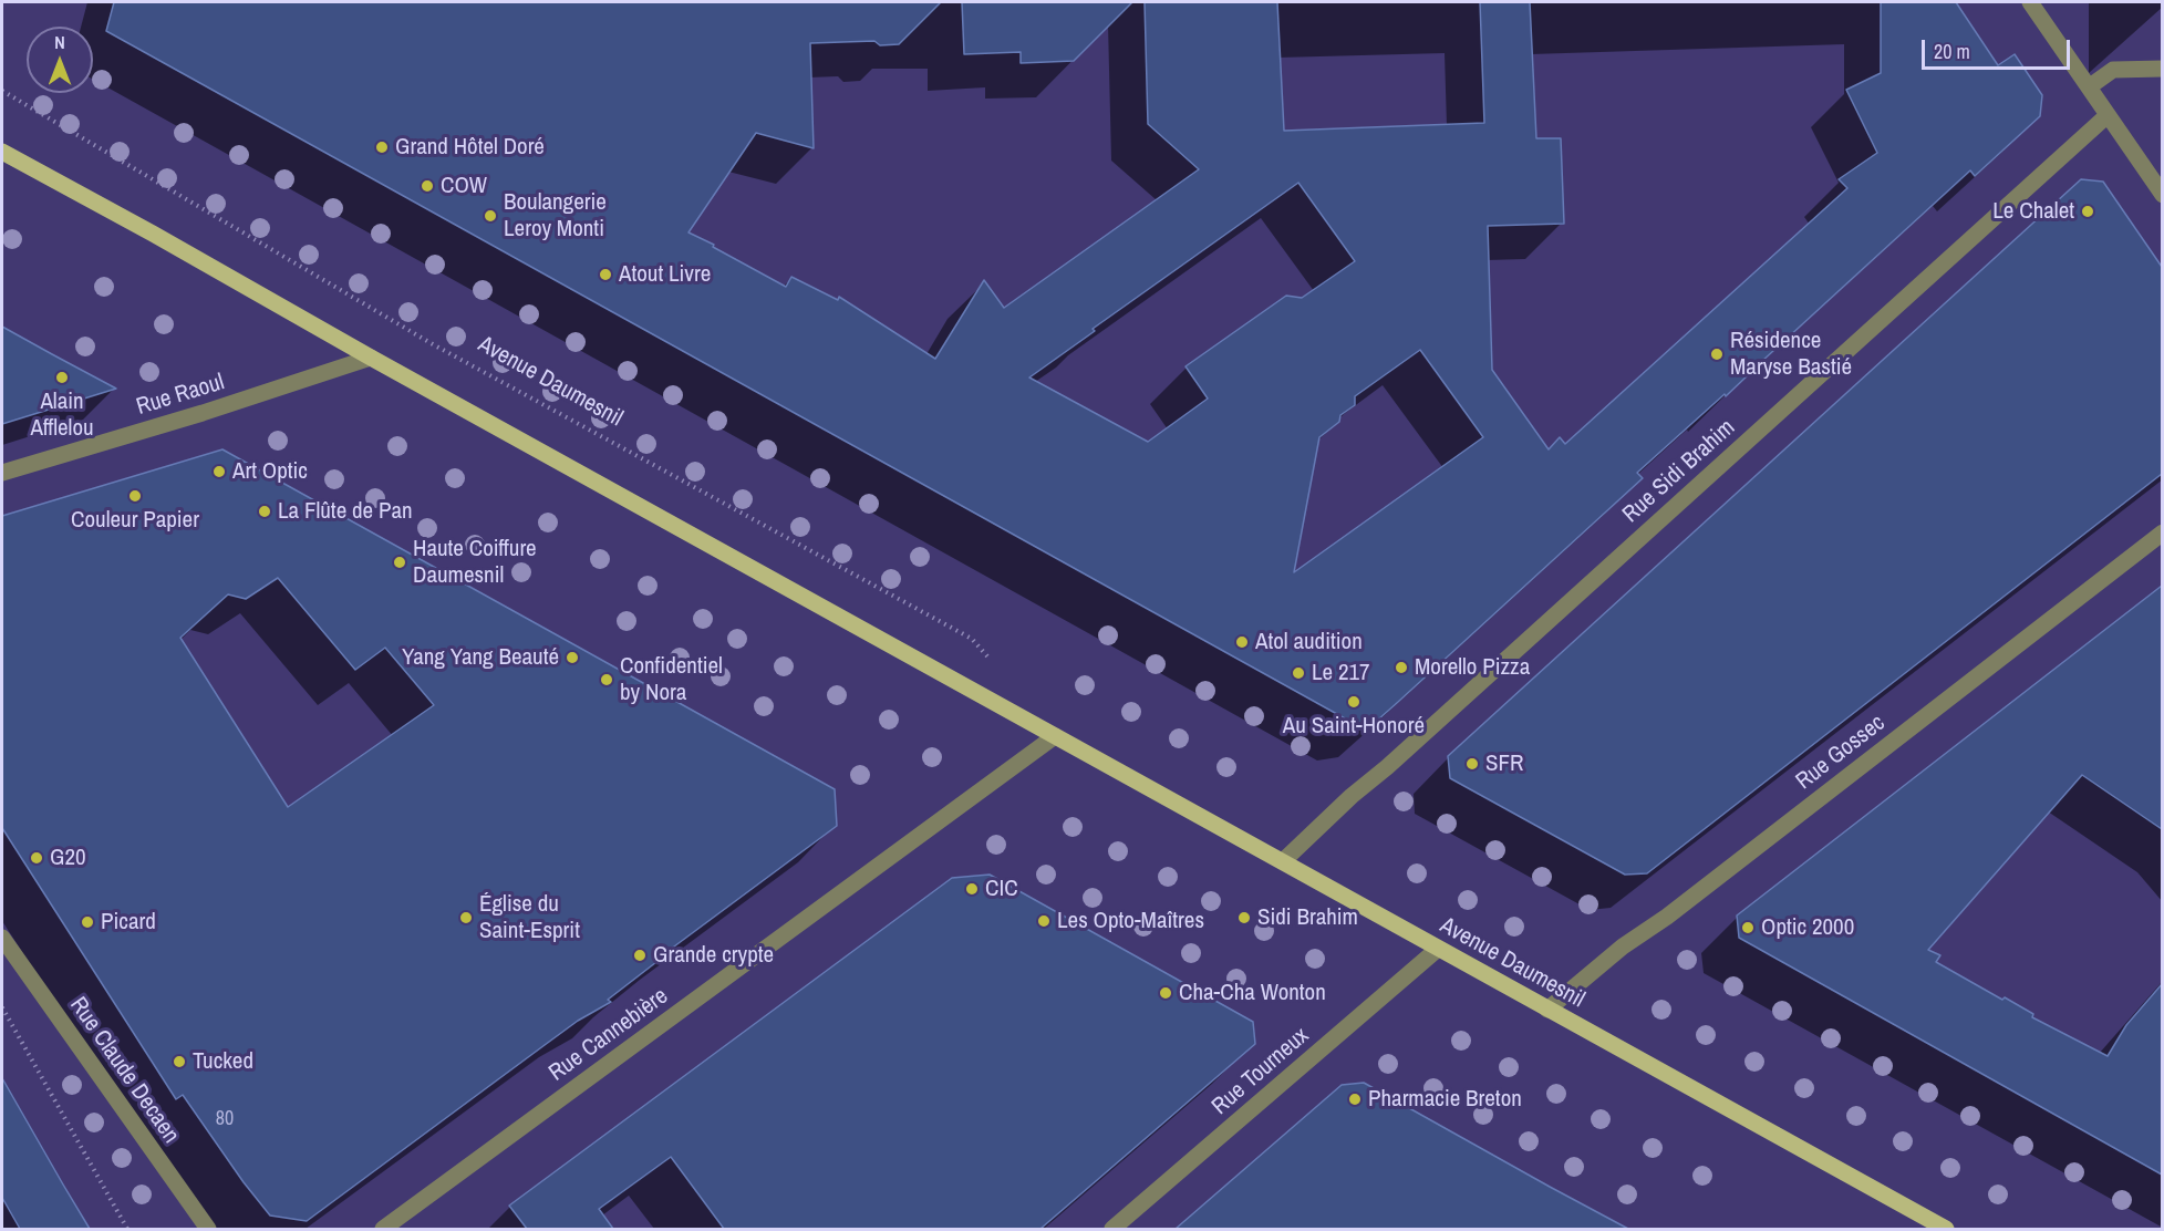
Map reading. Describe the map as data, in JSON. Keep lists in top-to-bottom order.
{
  "streets": {
    "main road": ["Avenue Daumesnil"],
    "street": [
      "Rue Raoul",
      "Rue Sidi Brahim",
      "Rue Gossec",
      "Rue Cannebière",
      "Rue Claude Decaen",
      "Rue Tourneux"
    ]
  },
  "crossings": [
    ["Avenue Daumesnil", "Rue Raoul"],
    ["Avenue Daumesnil", "Rue Sidi Brahim"],
    ["Avenue Daumesnil", "Rue Gossec"],
    ["Avenue Daumesnil", "Rue Cannebière"],
    ["Avenue Daumesnil", "Rue Tourneux"]
  ],
  "places": [
    "Grand Hôtel Doré",
    "COW",
    "Le Chalet",
    "Boulangerie Leroy Monti",
    "Atout Livre",
    "Résidence Maryse Bastié",
    "Alain Afflelou",
    "Art Optic",
    "Couleur Papier",
    "La Flûte de Pan",
    "Haute Coiffure Daumesnil",
    "Atol audition",
    "Yang Yang Beauté",
    "Morello Pizza",
    "Le 217",
    "Confidentiel by Nora",
    "Au Saint-Honoré",
    "SFR",
    "G20",
    "CIC",
    "Église du Saint-Esprit",
    "Sidi Brahim",
    "Les Opto-Maîtres",
    "Picard",
    "Optic 2000",
    "Grande crypte",
    "Cha-Cha Wonton",
    "Tucked",
    "Pharmacie Breton"
  ],
  "house_numbers": ["80"],
  "scale_bar": "20 m",
  "north": "top"
}
